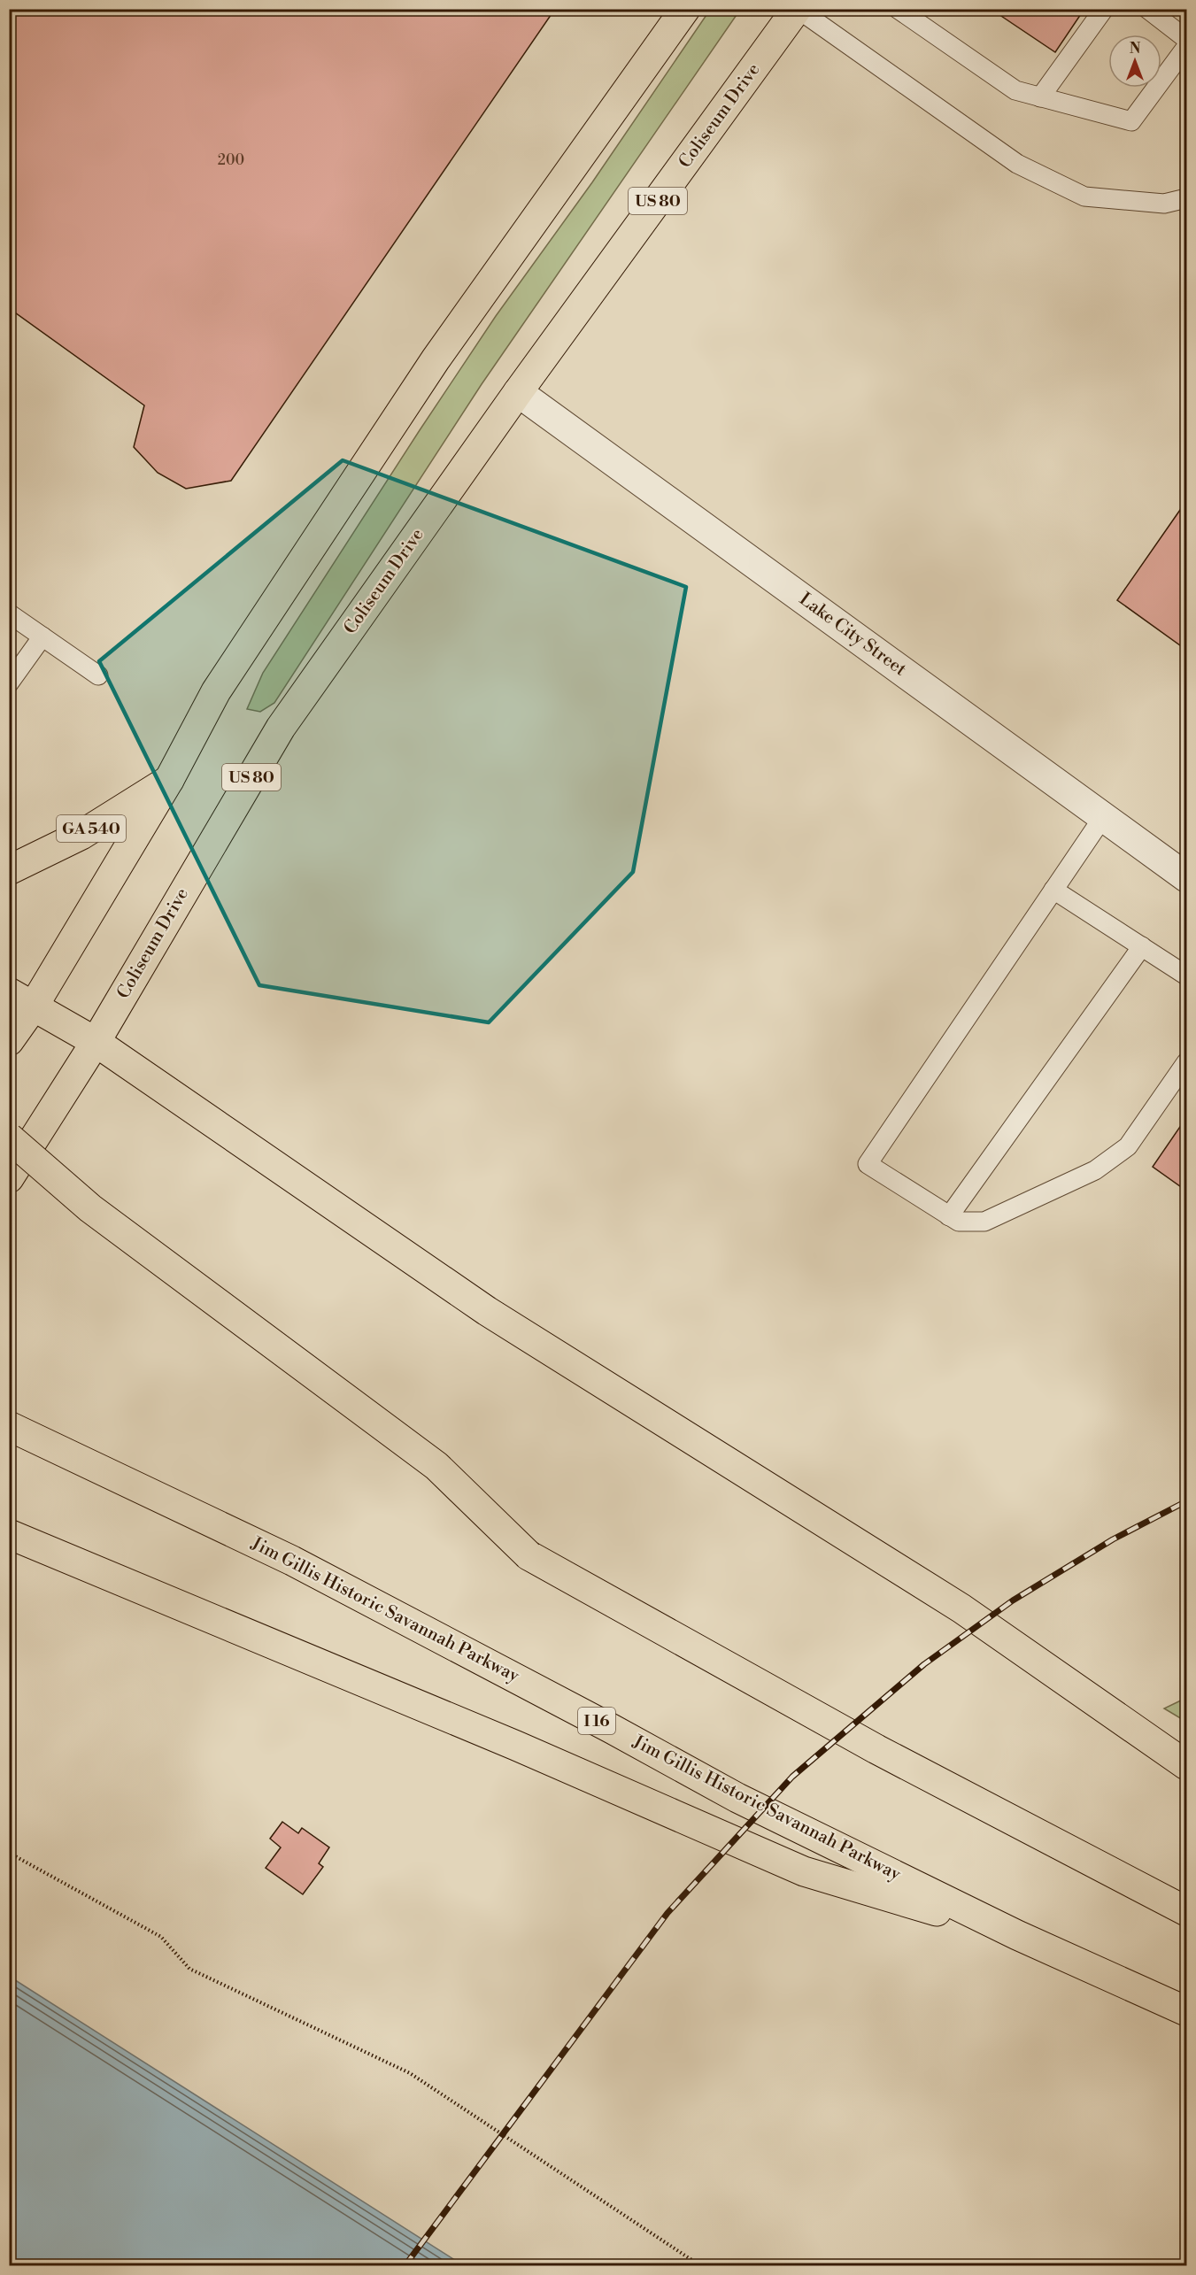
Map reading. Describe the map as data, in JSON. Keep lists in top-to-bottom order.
{
  "streets": {
    "main road": [
      "Coliseum Drive",
      "US 80",
      "GA 540",
      "Jim Gillis Historic Savannah Parkway",
      "I 16"
    ],
    "street": ["Lake City Street"]
  },
  "crossings": [
    ["Coliseum Drive", "Lake City Street"]
  ],
  "house_numbers": ["200"],
  "north": "top"
}
